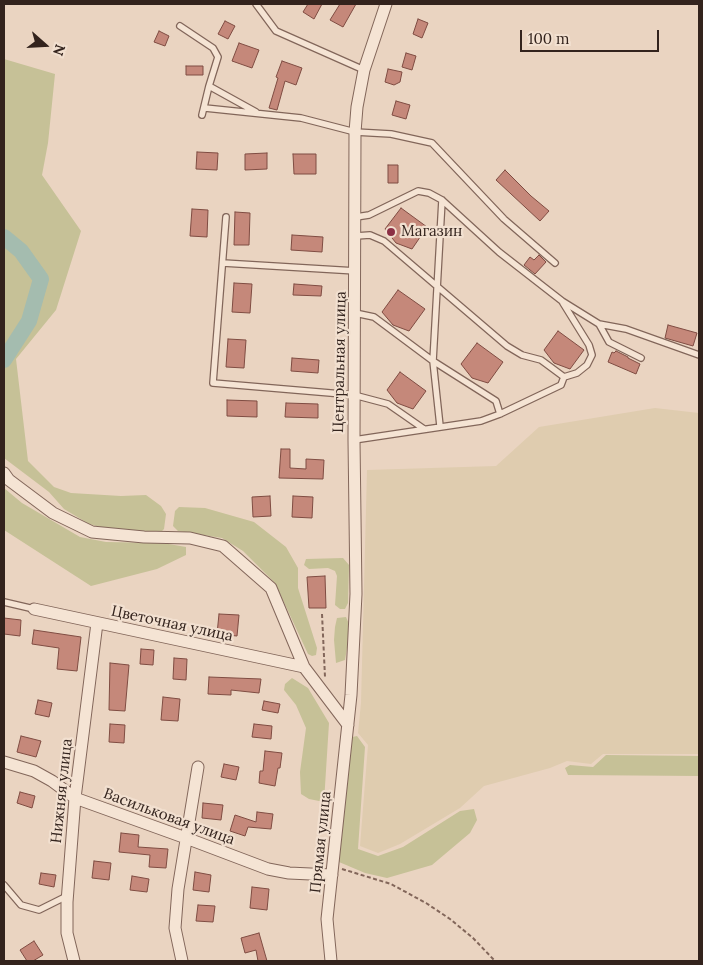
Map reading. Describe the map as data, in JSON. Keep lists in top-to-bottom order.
{
  "streets": {
    "street": [
      "Центральная улица",
      "Цветочная улица",
      "Нижняя улица",
      "Васильковая улица",
      "Прямая улица"
    ]
  },
  "crossings": [
    ["Центральная улица", "Прямая улица"],
    ["Цветочная улица", "Нижняя улица"],
    ["Нижняя улица", "Васильковая улица"],
    ["Васильковая улица", "Прямая улица"]
  ],
  "places": ["Магазин"],
  "scale_bar": "100 m",
  "north": "right"
}
